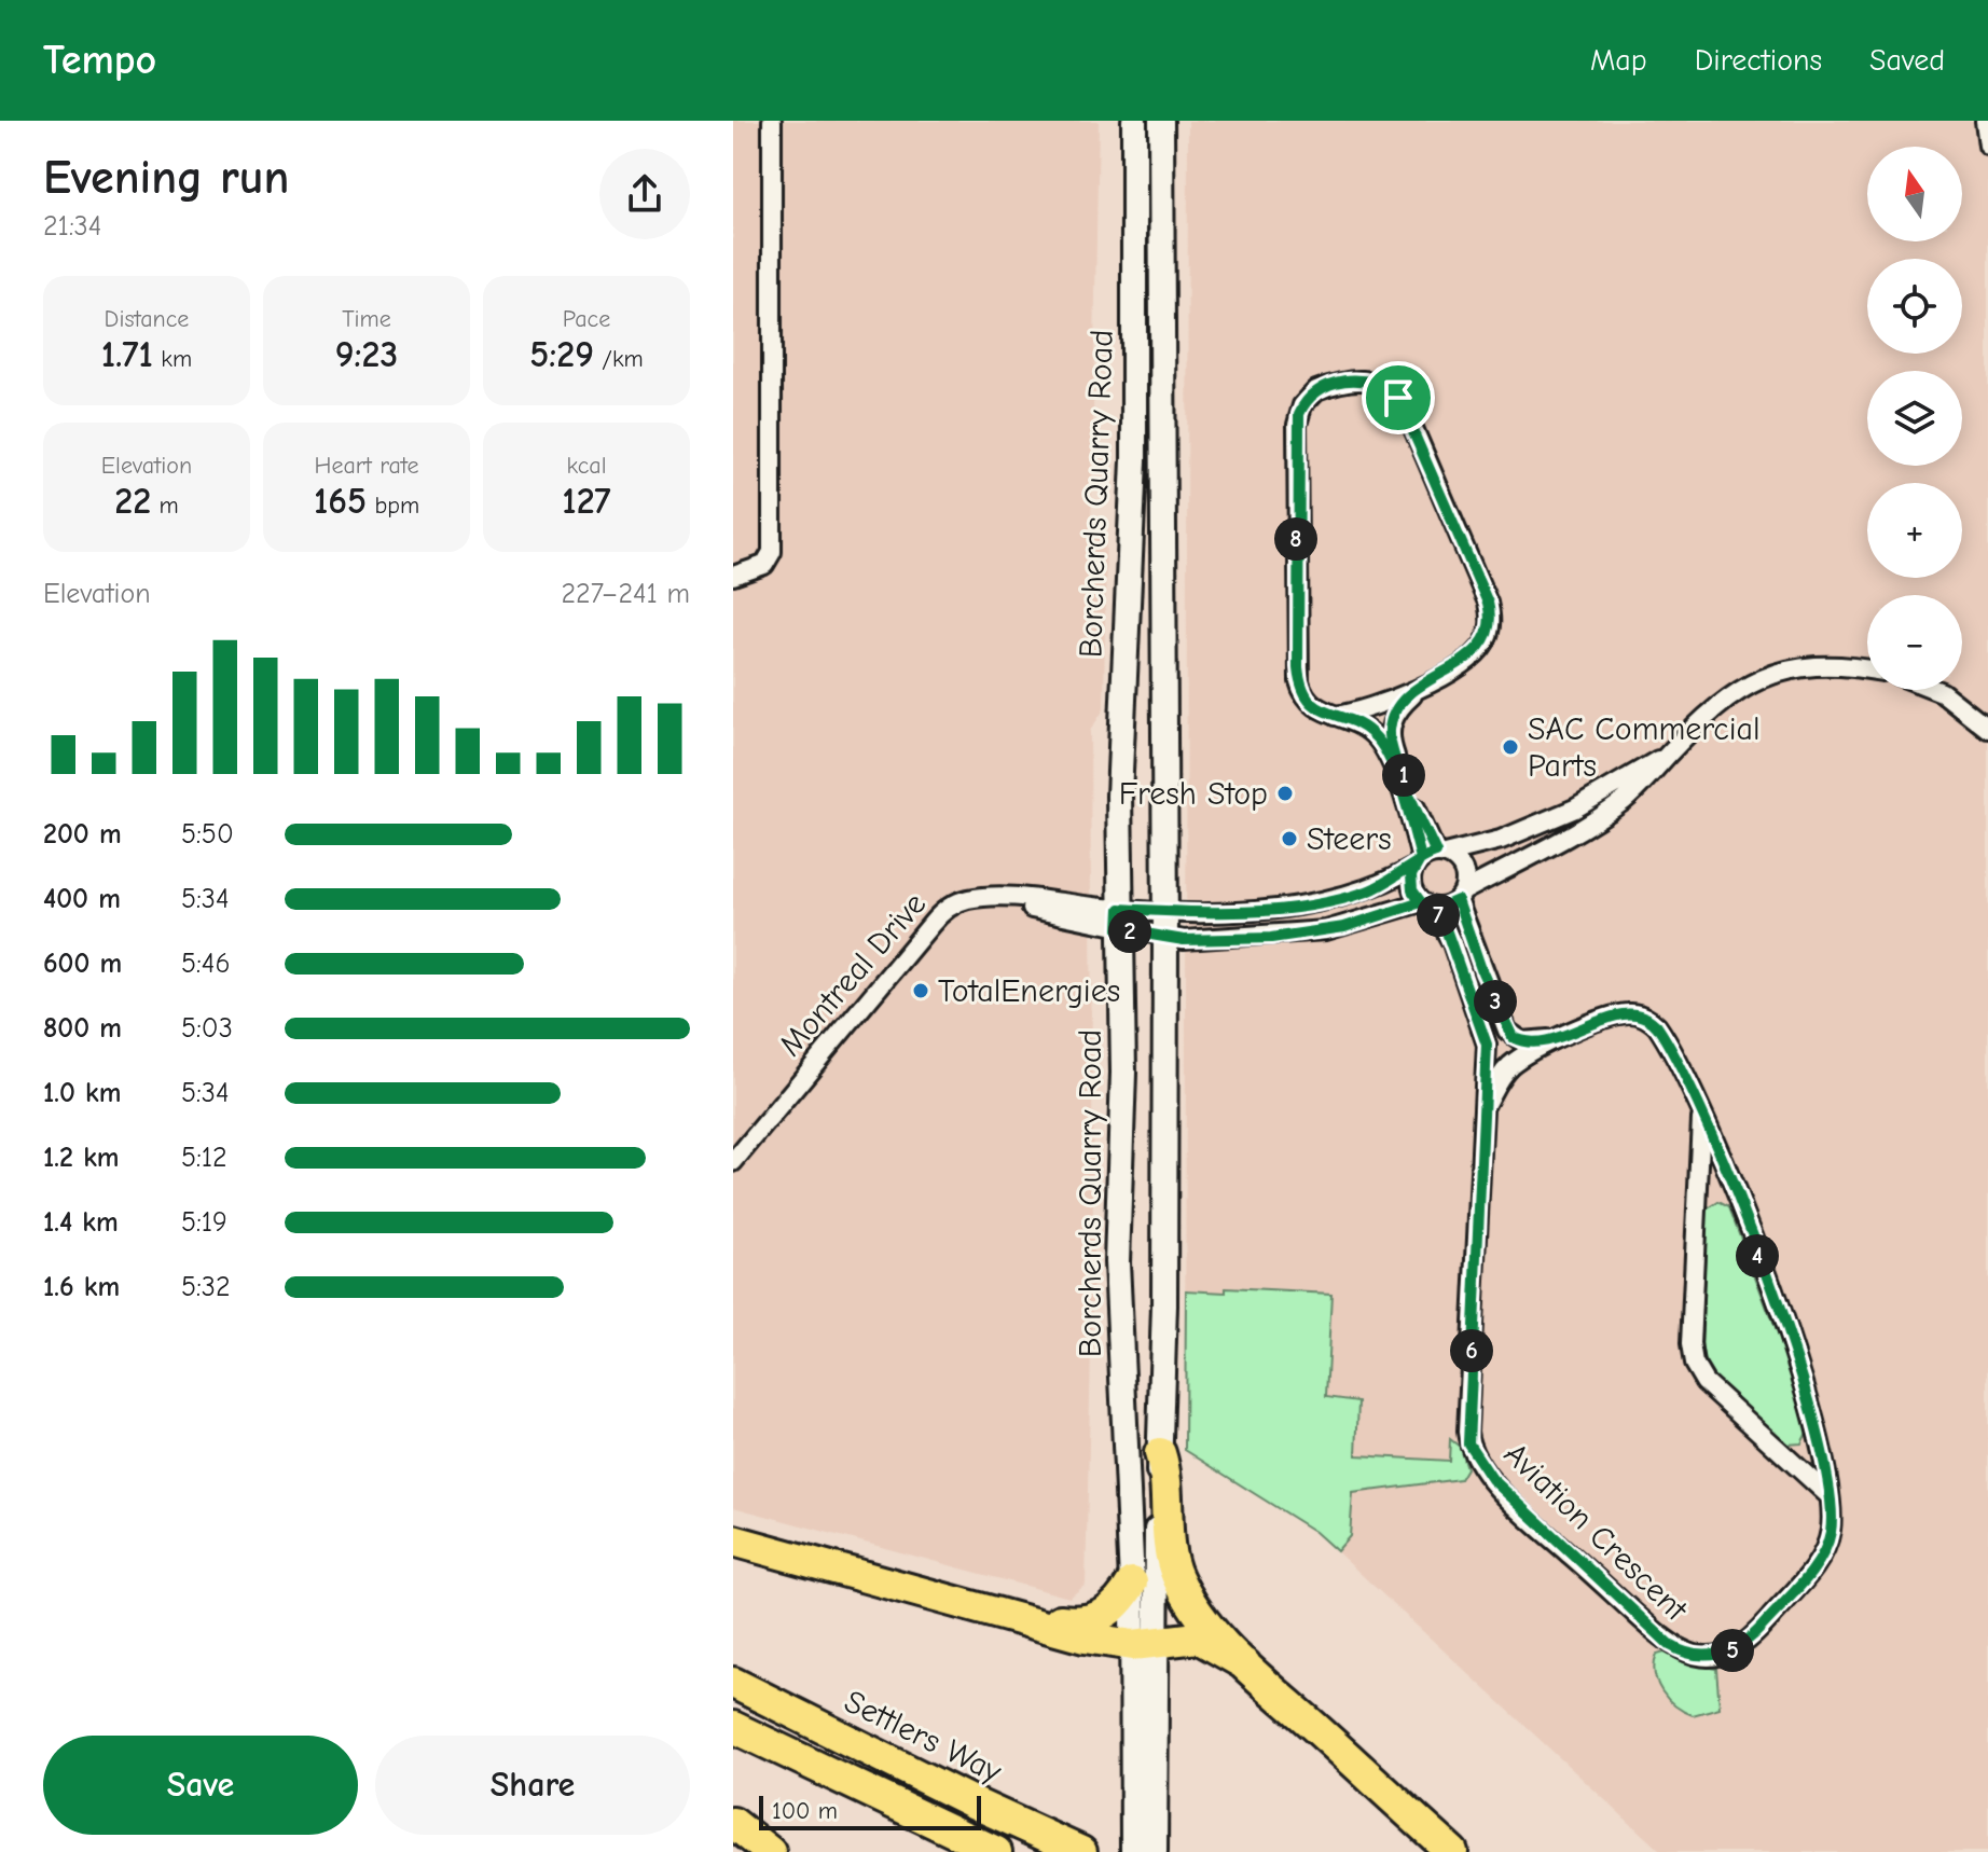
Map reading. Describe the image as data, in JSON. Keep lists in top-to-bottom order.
{
  "streets": {
    "highway": ["Settlers Way"],
    "main road": ["Borcherds Quarry Road"],
    "street": ["Montreal Drive", "Aviation Crescent"]
  },
  "crossings": [
    ["Borcherds Quarry Road", "Montreal Drive"]
  ],
  "places": [
    "SAC Commercial Parts",
    "Fresh Stop",
    "Steers",
    "TotalEnergies"
  ],
  "scale_bar": "100 m",
  "north": "top",
  "page": {
    "header": "Tempo",
    "nav": ["Map", "Directions", "Saved"],
    "heading": ["Evening run", "21:34"],
    "map_buttons": ["+", "−"],
    "stats": [
      ["Distance", "1.71 km"],
      ["Time", "9:23"],
      ["Pace", "5:29 /km"],
      ["Elevation", "22 m"],
      ["Heart rate", "165 bpm"],
      ["kcal", "127"]
    ],
    "pins": [
      "8",
      "1",
      "7",
      "2",
      "3",
      "4",
      "6",
      "5"
    ],
    "chart": ["Elevation", "227–241 m"],
    "list": [
      {
        "name": "200 m",
        "note": "5:50"
      },
      {
        "name": "400 m",
        "note": "5:34"
      },
      {
        "name": "600 m",
        "note": "5:46"
      },
      {
        "name": "800 m",
        "note": "5:03"
      },
      {
        "name": "1.0 km",
        "note": "5:34"
      },
      {
        "name": "1.2 km",
        "note": "5:12"
      },
      {
        "name": "1.4 km",
        "note": "5:19"
      },
      {
        "name": "1.6 km",
        "note": "5:32"
      }
    ],
    "buttons": ["Save", "Share"],
    "scale": "100 m"
  }
}
